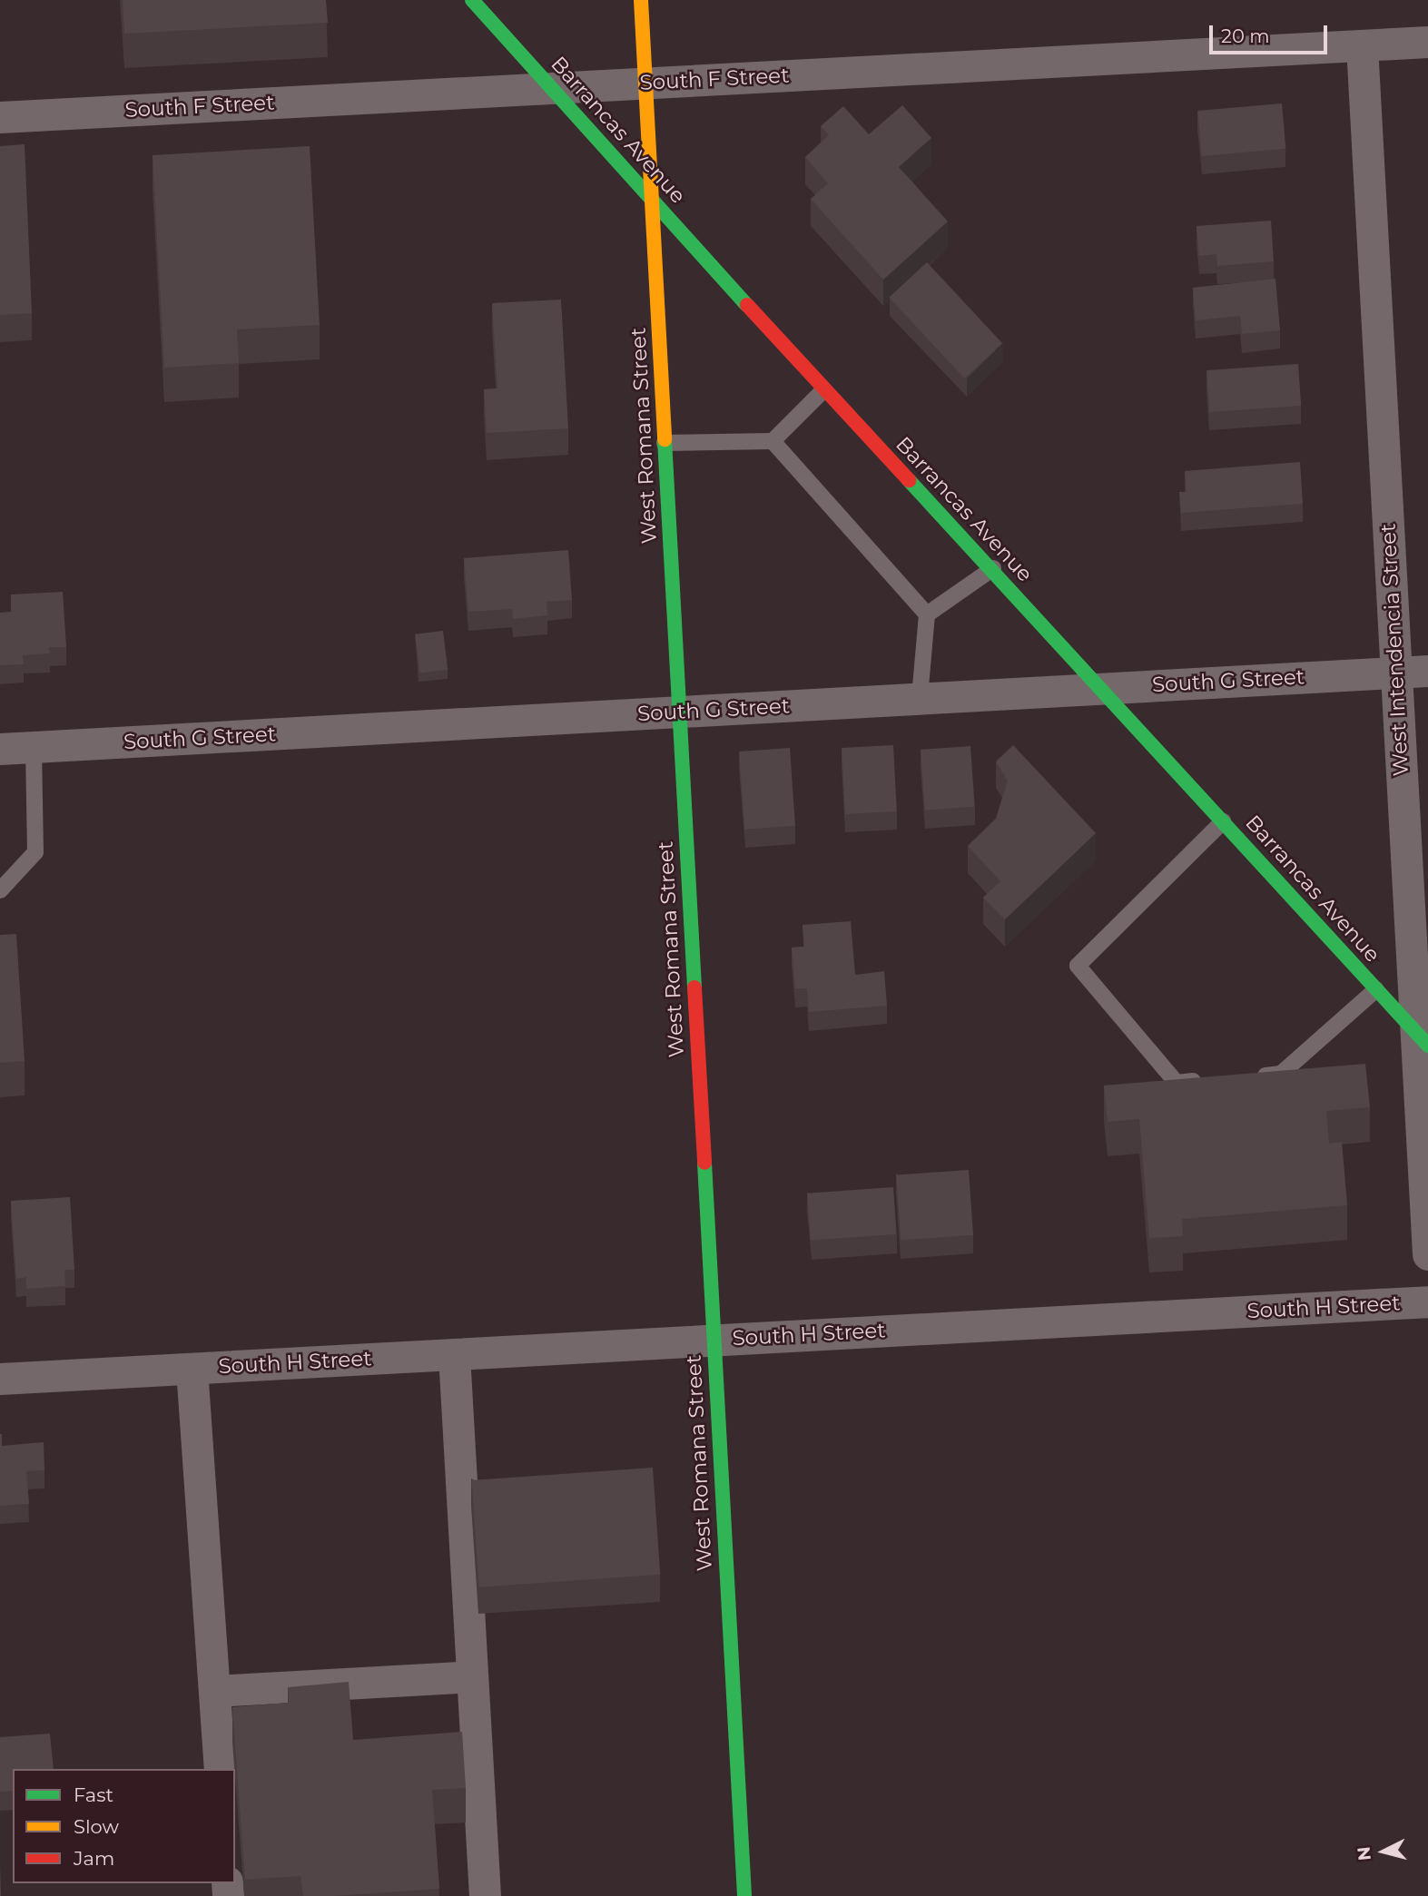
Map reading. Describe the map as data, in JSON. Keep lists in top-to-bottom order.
{
  "streets": {
    "street": [
      "South F Street",
      "Barrancas Avenue",
      "West Romana Street",
      "West Intendencia Street",
      "South G Street",
      "South H Street"
    ]
  },
  "crossings": [
    ["South F Street", "Barrancas Avenue"],
    ["South F Street", "West Romana Street"],
    ["South F Street", "West Intendencia Street"],
    ["Barrancas Avenue", "West Romana Street"],
    ["Barrancas Avenue", "West Intendencia Street"],
    ["Barrancas Avenue", "South G Street"],
    ["West Romana Street", "South G Street"],
    ["West Romana Street", "South H Street"],
    ["West Intendencia Street", "South G Street"]
  ],
  "legend": ["Fast", "Slow", "Jam"],
  "scale_bar": "20 m",
  "north": "left"
}
